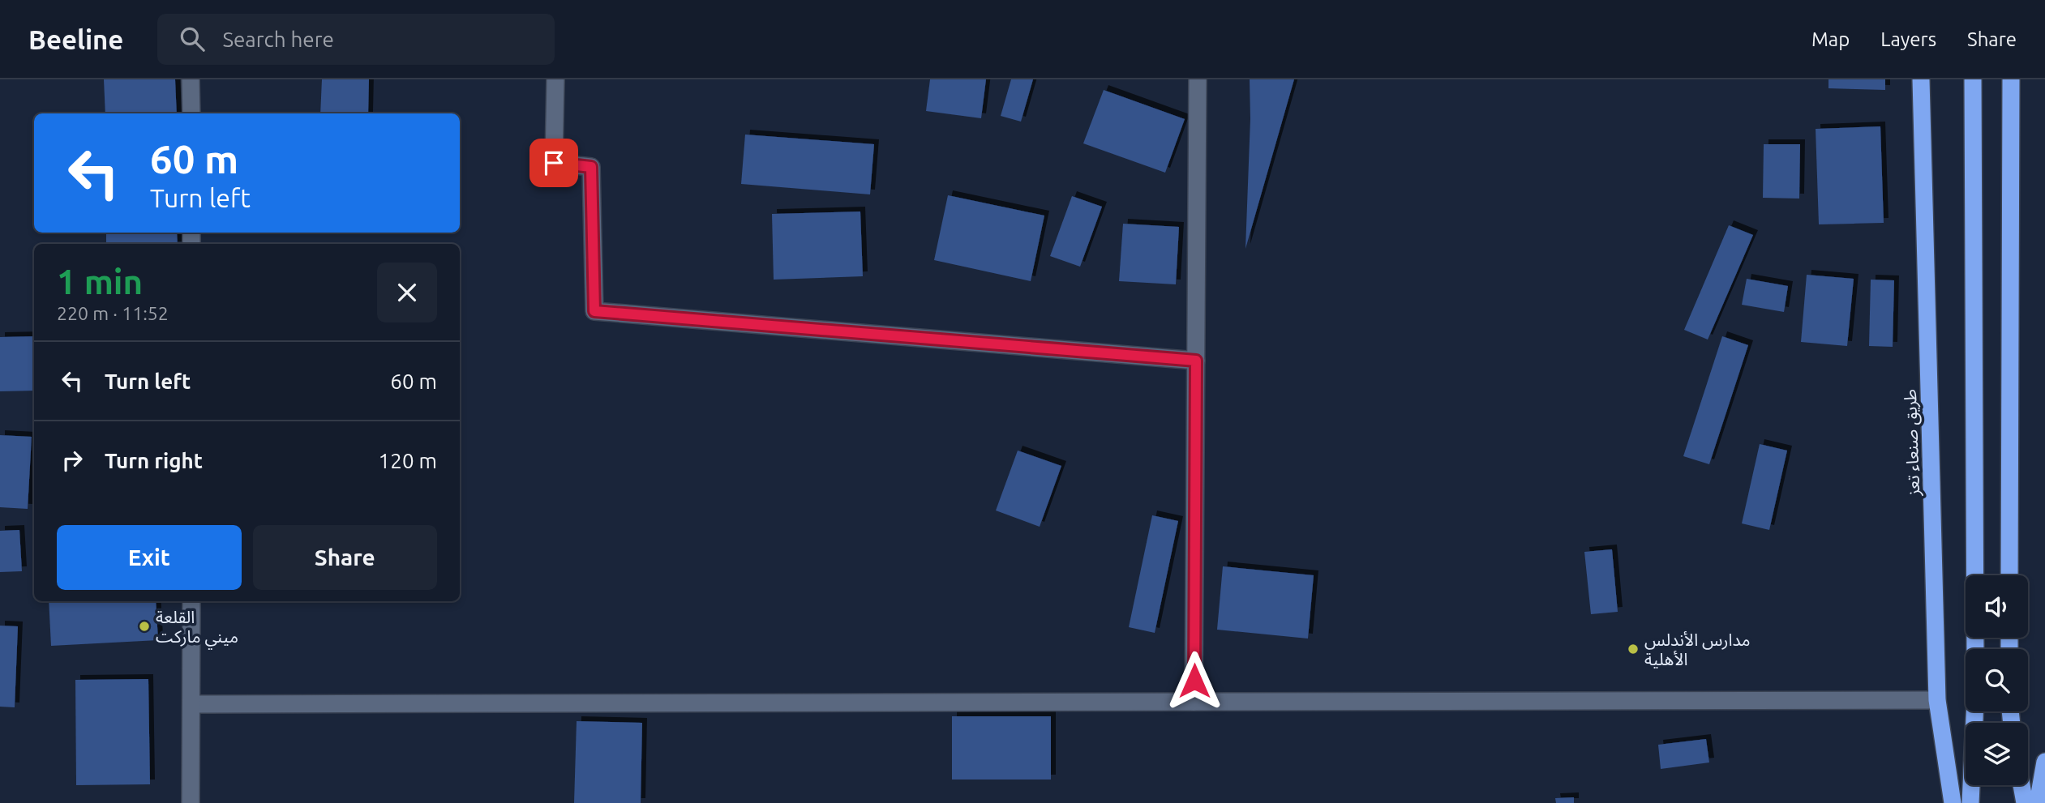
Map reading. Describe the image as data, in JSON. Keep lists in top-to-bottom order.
{
  "streets": {
    "highway": ["طريق صنعاء تعز"]
  },
  "places": ["القلعة ميني ماركت", "مدارس الأندلس الأهلية"],
  "page": {
    "header": "Beeline",
    "search": "Search here",
    "nav": ["Map", "Layers", "Share"],
    "turn": ["60 m", "Turn left"],
    "heading": ["1 min", "220 m · 11:52"],
    "list": [
      {
        "name": "Turn left",
        "value": "60 m"
      },
      {
        "name": "Turn right",
        "value": "120 m"
      }
    ],
    "buttons": ["Exit", "Share"]
  }
}
